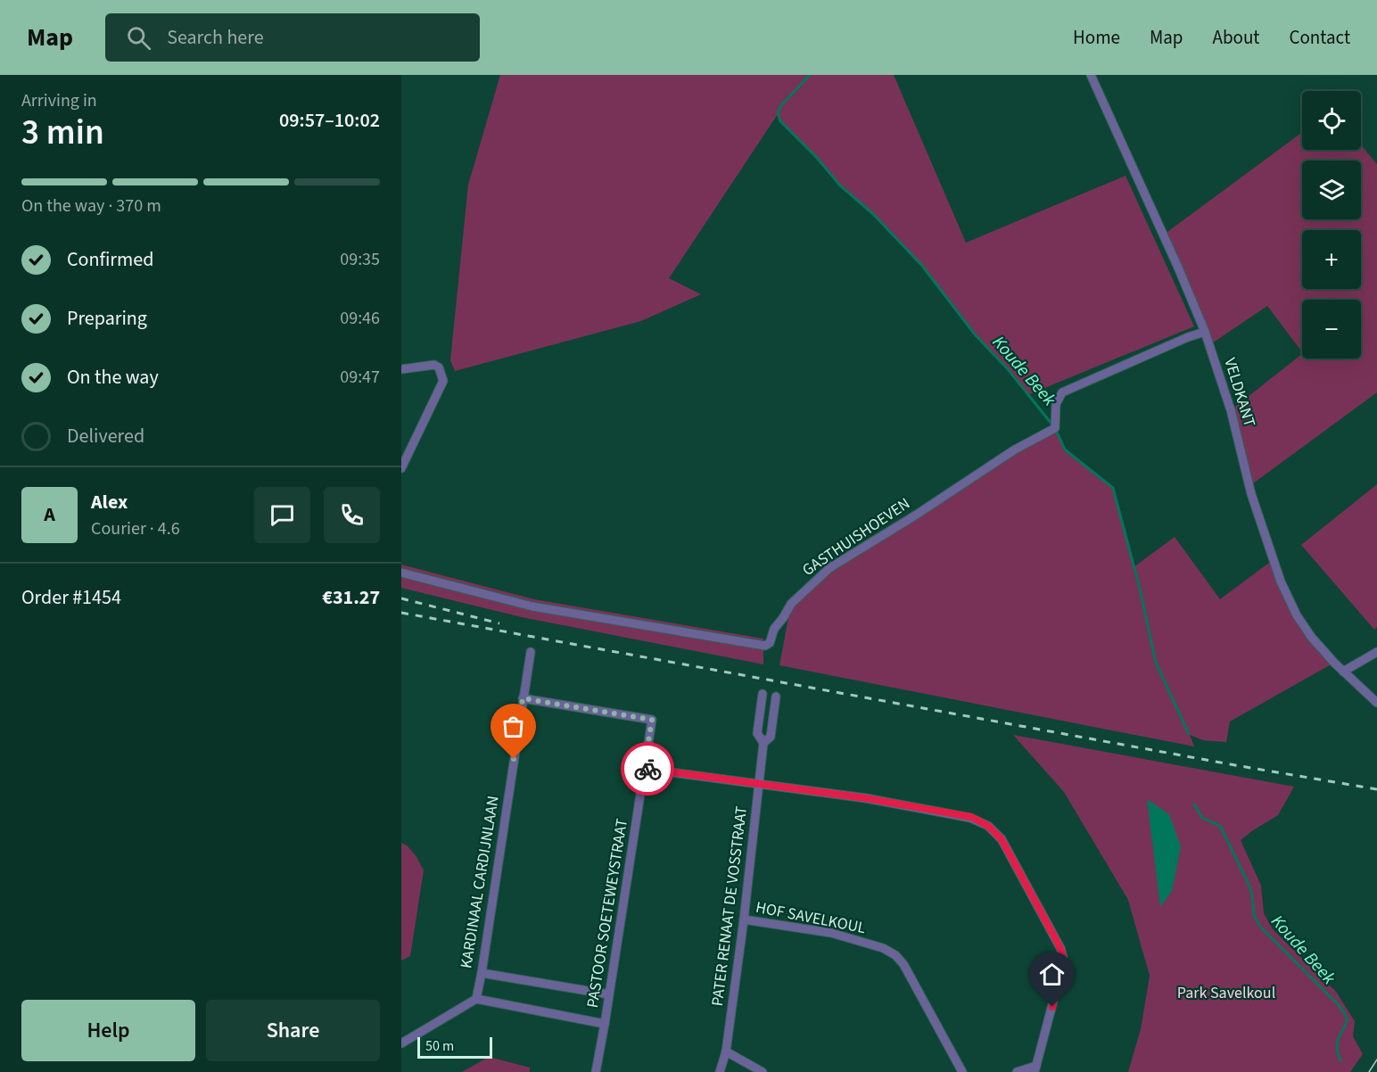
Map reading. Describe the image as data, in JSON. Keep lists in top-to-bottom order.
{
  "streets": {
    "street": [
      "VELDKANT",
      "GASTHUISHOEVEN",
      "KARDINAAL CARDIJNLAAN",
      "PATER RENAAT DE VOSSTRAAT",
      "PASTOOR SOETEWEYSTRAAT",
      "HOF SAVELKOUL"
    ]
  },
  "crossings": [
    ["VELDKANT", "GASTHUISHOEVEN"],
    ["KARDINAAL CARDIJNLAAN", "PASTOOR SOETEWEYSTRAAT"],
    ["PATER RENAAT DE VOSSTRAAT", "HOF SAVELKOUL"]
  ],
  "water": ["Koude Beek"],
  "parks": ["Park Savelkoul"],
  "scale_bar": "50 m",
  "page": {
    "header": "Map",
    "search": "Search here",
    "nav": [
      "Home",
      "Map",
      "About",
      "Contact"
    ],
    "heading": ["3 min", "Arriving in", "09:57–10:02"],
    "panel": [
      "Alex",
      "Courier · 4.6",
      "Order #1454",
      "€31.27"
    ],
    "map_buttons": ["+", "−"],
    "bar": "On the way · 370 m",
    "list": [
      ["Confirmed", "09:35"],
      ["Preparing", "09:46"],
      ["On the way", "09:47"],
      "Delivered"
    ],
    "round": "A",
    "buttons": ["Help", "Share"],
    "scale": "50 m"
  }
}
